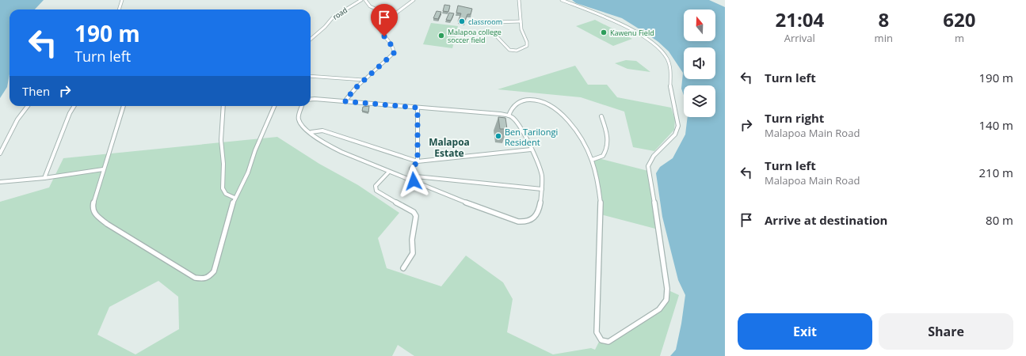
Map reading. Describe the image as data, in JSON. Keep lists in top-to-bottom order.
{
  "streets": {
    "street": ["road"]
  },
  "districts": ["Malapoa Estate"],
  "places": [
    "classroom",
    "Kawenu Field",
    "Malapoa college soccer field",
    "Ben Tarilongi Resident"
  ],
  "north": "top",
  "page": {
    "eta": [
      "21:04",
      "Arrival",
      "8",
      "min",
      "620",
      "m"
    ],
    "turn": ["190 m", "Turn left"],
    "list": [
      {
        "name": "Turn left",
        "value": "190 m"
      },
      {
        "name": "Turn right",
        "note": "Malapoa Main Road",
        "value": "140 m"
      },
      {
        "name": "Turn left",
        "note": "Malapoa Main Road",
        "value": "210 m"
      },
      {
        "name": "Arrive at destination",
        "value": "80 m"
      }
    ],
    "then": "Then",
    "buttons": ["Exit", "Share"]
  }
}
